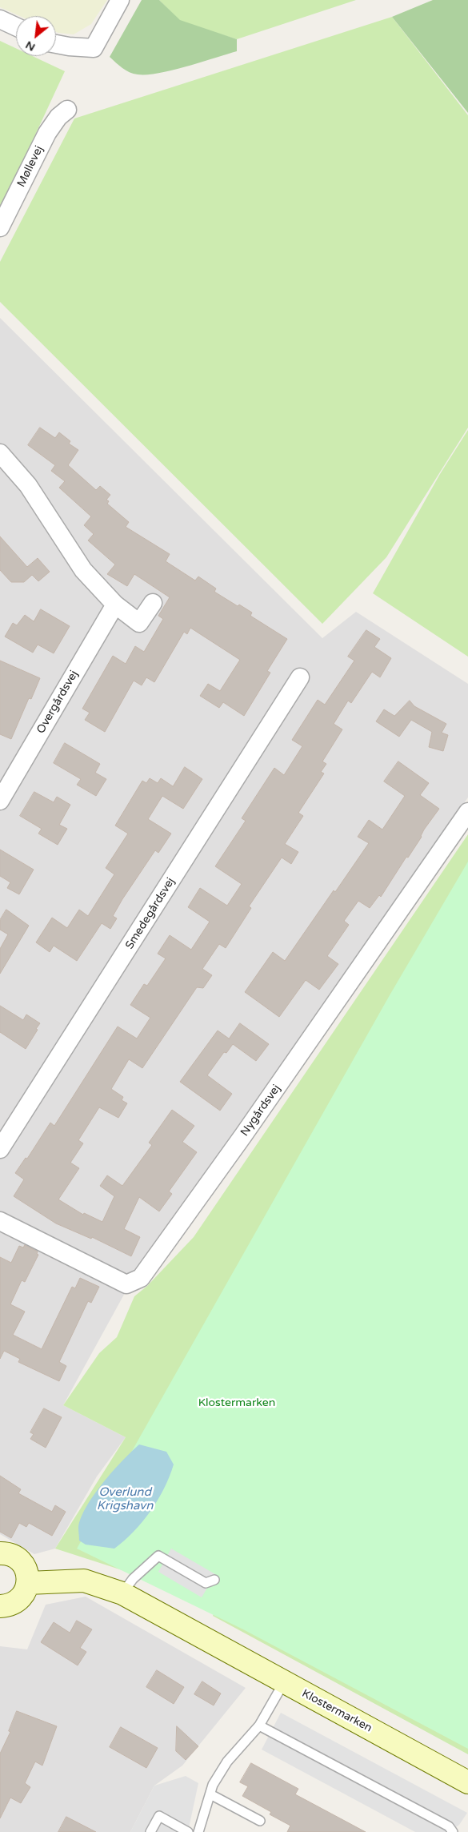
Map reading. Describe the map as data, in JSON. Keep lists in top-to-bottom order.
{
  "streets": {
    "street": [
      "Møllevej",
      "Overgårdsvej",
      "Smedegårdsvej",
      "Nygårdsvej",
      "Klostermarken"
    ]
  },
  "water": ["Overlund Krigshavn"],
  "parks": ["Klostermarken"],
  "north": "bottom left"
}
